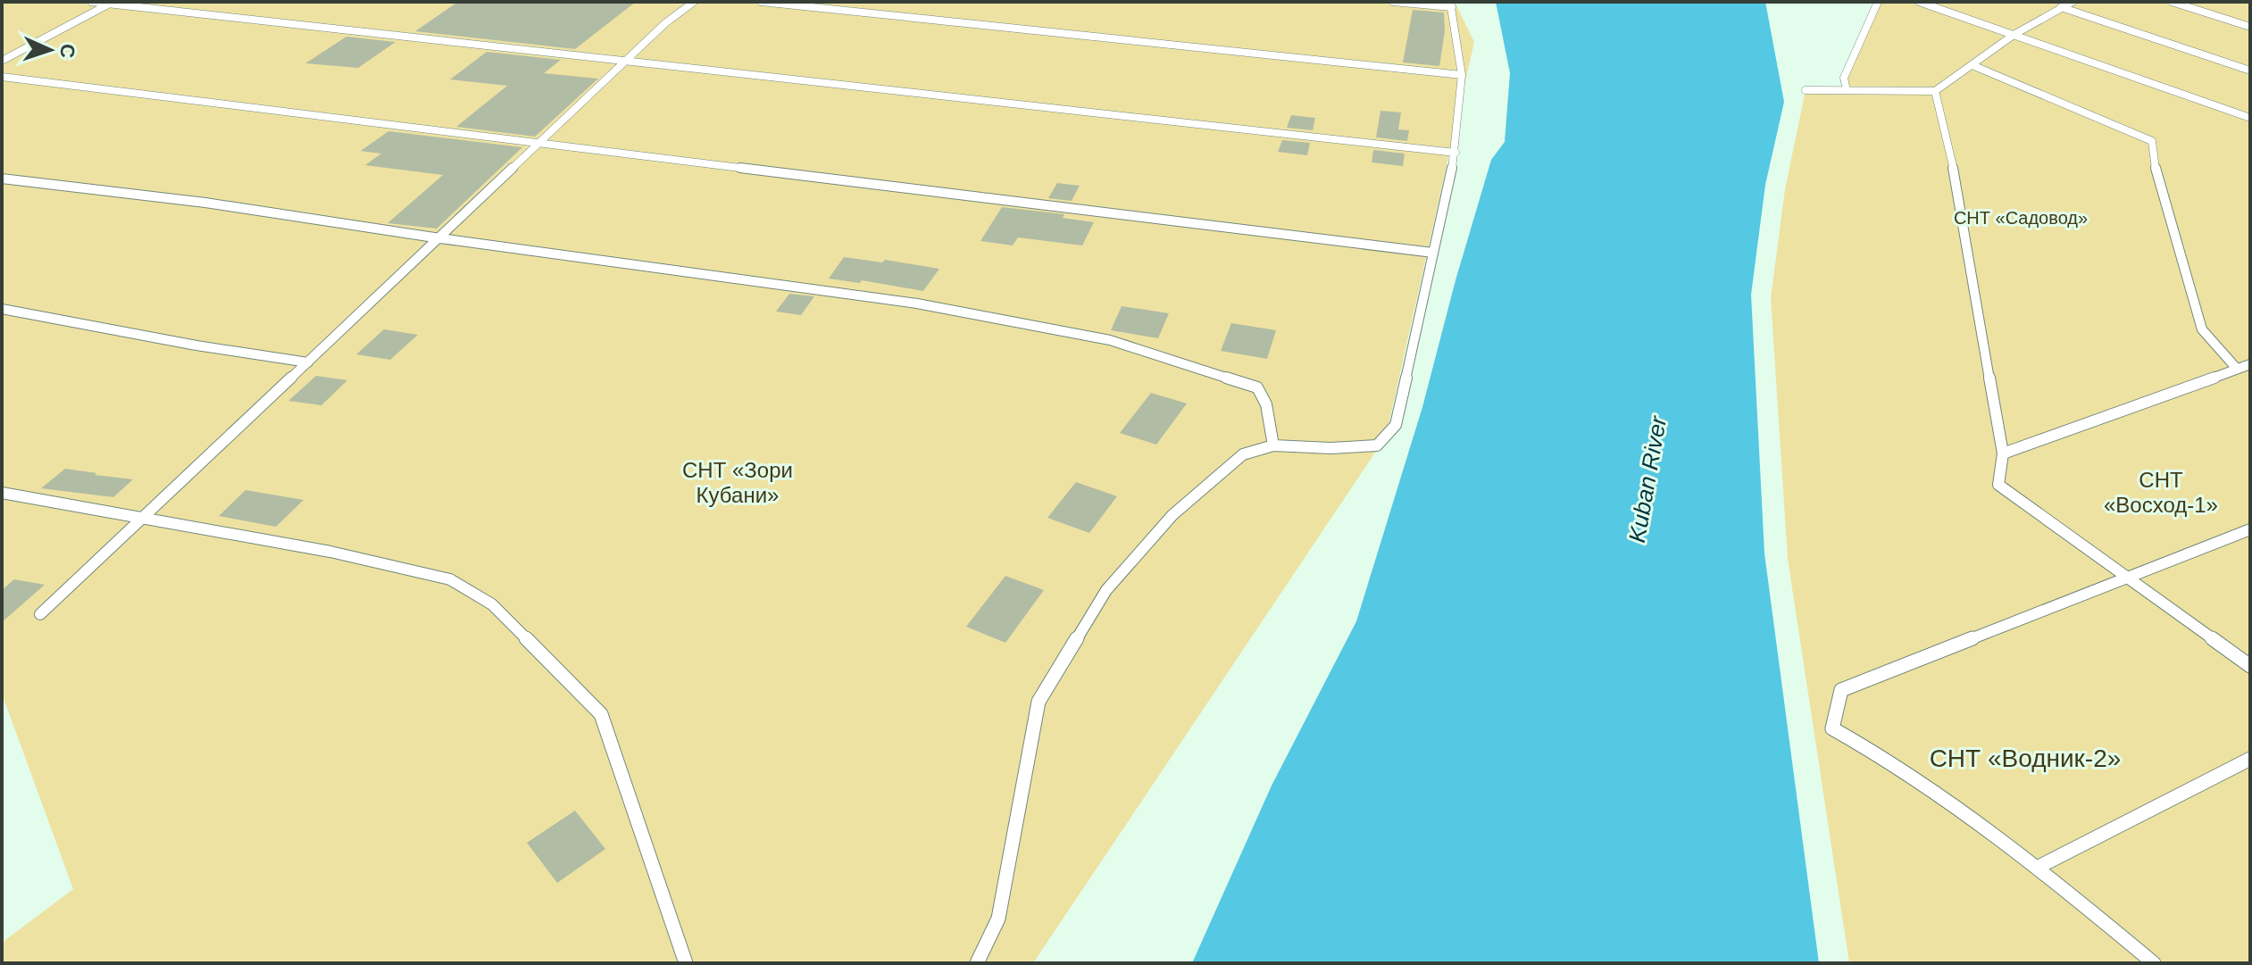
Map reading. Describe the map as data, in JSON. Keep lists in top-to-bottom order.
{
  "water": ["Kuban River"],
  "parks": [
    "СНТ «Садовод»",
    "СНТ «Зори Кубани»",
    "СНТ «Восход-1»",
    "СНТ «Водник-2»"
  ],
  "north": "right"
}
